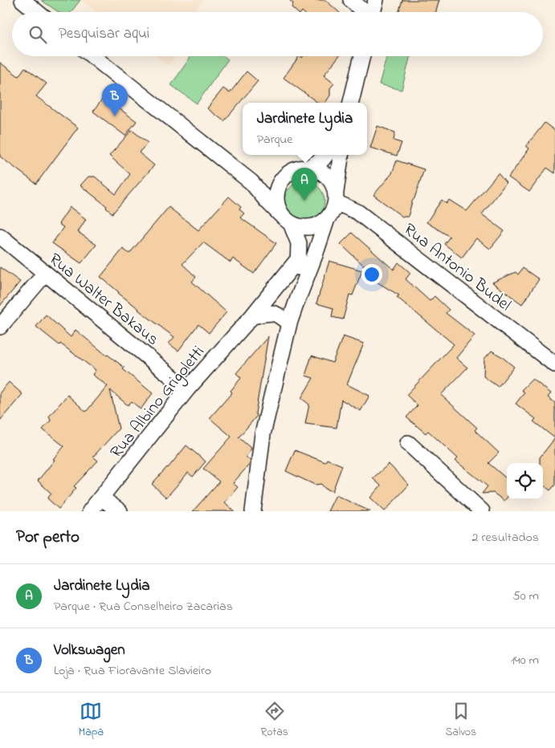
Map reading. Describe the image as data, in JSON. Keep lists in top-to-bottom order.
{
  "streets": {
    "street": ["Rua Antonio Budel", "Rua Walter Bakaus", "Rua Albino Grigoletti"]
  },
  "crossings": [
    ["Rua Walter Bakaus", "Rua Albino Grigoletti"]
  ],
  "page": {
    "search": "Pesquisar aqui",
    "pins": ["B", "A"],
    "popup": ["Jardinete Lydia", "Parque"],
    "heading": ["Por perto", "2 resultados"],
    "list": [
      {
        "mark": "A",
        "name": "Jardinete Lydia",
        "note": "Parque · Rua Conselheiro Zacarias",
        "value": "50 m"
      },
      {
        "mark": "B",
        "name": "Volkswagen",
        "note": "Loja · Rua Fioravante Slavieiro",
        "value": "140 m"
      }
    ],
    "nav": ["Mapa", "Rotas", "Salvos"]
  }
}
